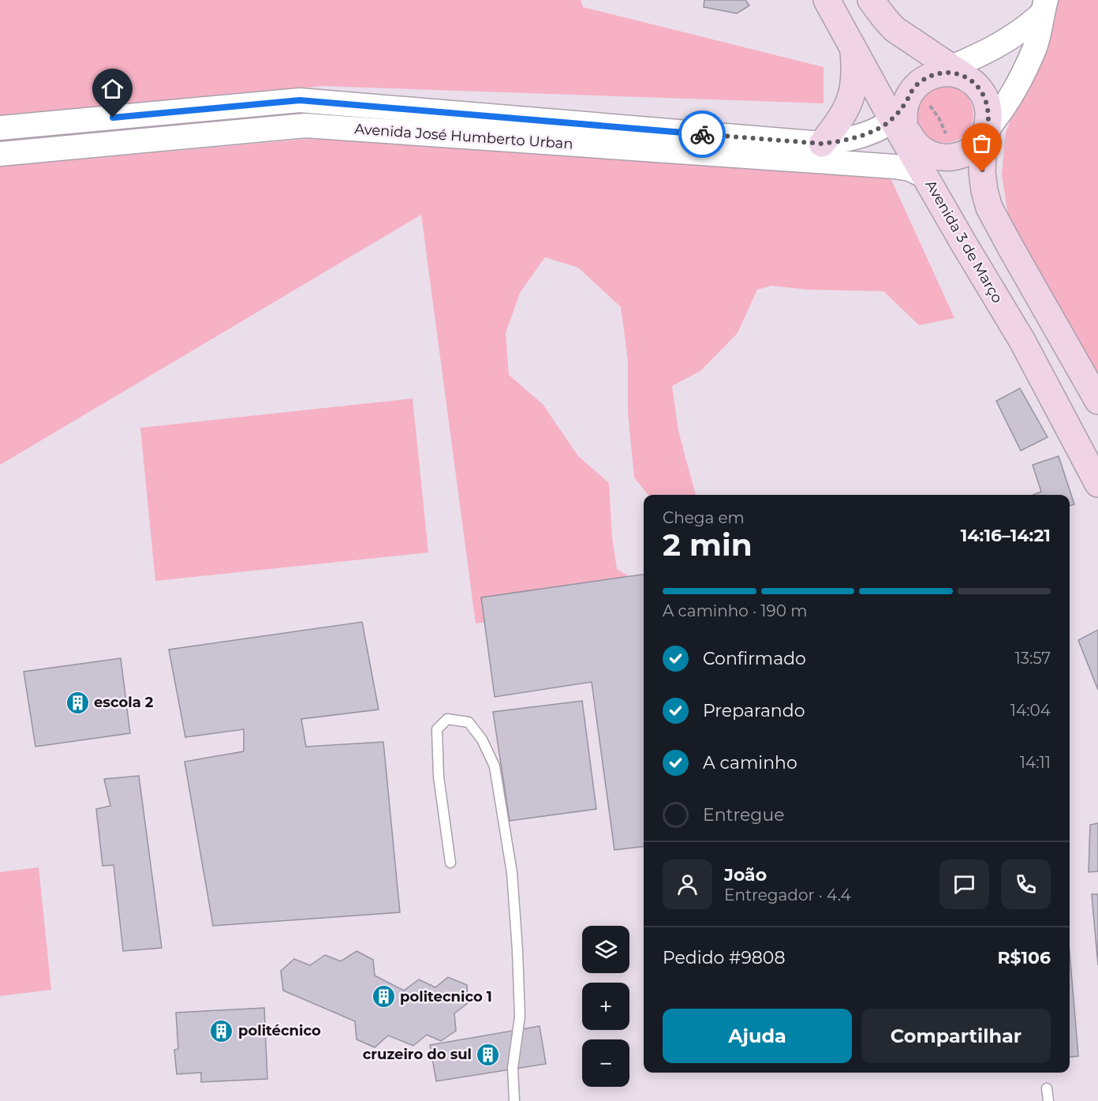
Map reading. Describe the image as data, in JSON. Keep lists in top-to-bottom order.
{
  "streets": {
    "main road": ["Avenida 3 de Março"],
    "street": ["Avenida José Humberto Urban"]
  },
  "crossings": [
    ["Avenida José Humberto Urban", "Avenida 3 de Março"]
  ],
  "places": {
    "building": [
      "escola 2",
      "politecnico 1",
      "politécnico",
      "cruzeiro do sul"
    ]
  },
  "page": {
    "heading": ["2 min", "Chega em", "14:16–14:21"],
    "panel": [
      "João",
      "Entregador · 4.4",
      "Pedido #9808",
      "R$106"
    ],
    "bar": "A caminho · 190 m",
    "list": [
      ["Confirmado", "13:57"],
      ["Preparando", "14:04"],
      ["A caminho", "14:11"],
      "Entregue"
    ],
    "map_buttons": ["+", "−"],
    "buttons": ["Ajuda", "Compartilhar"]
  }
}
